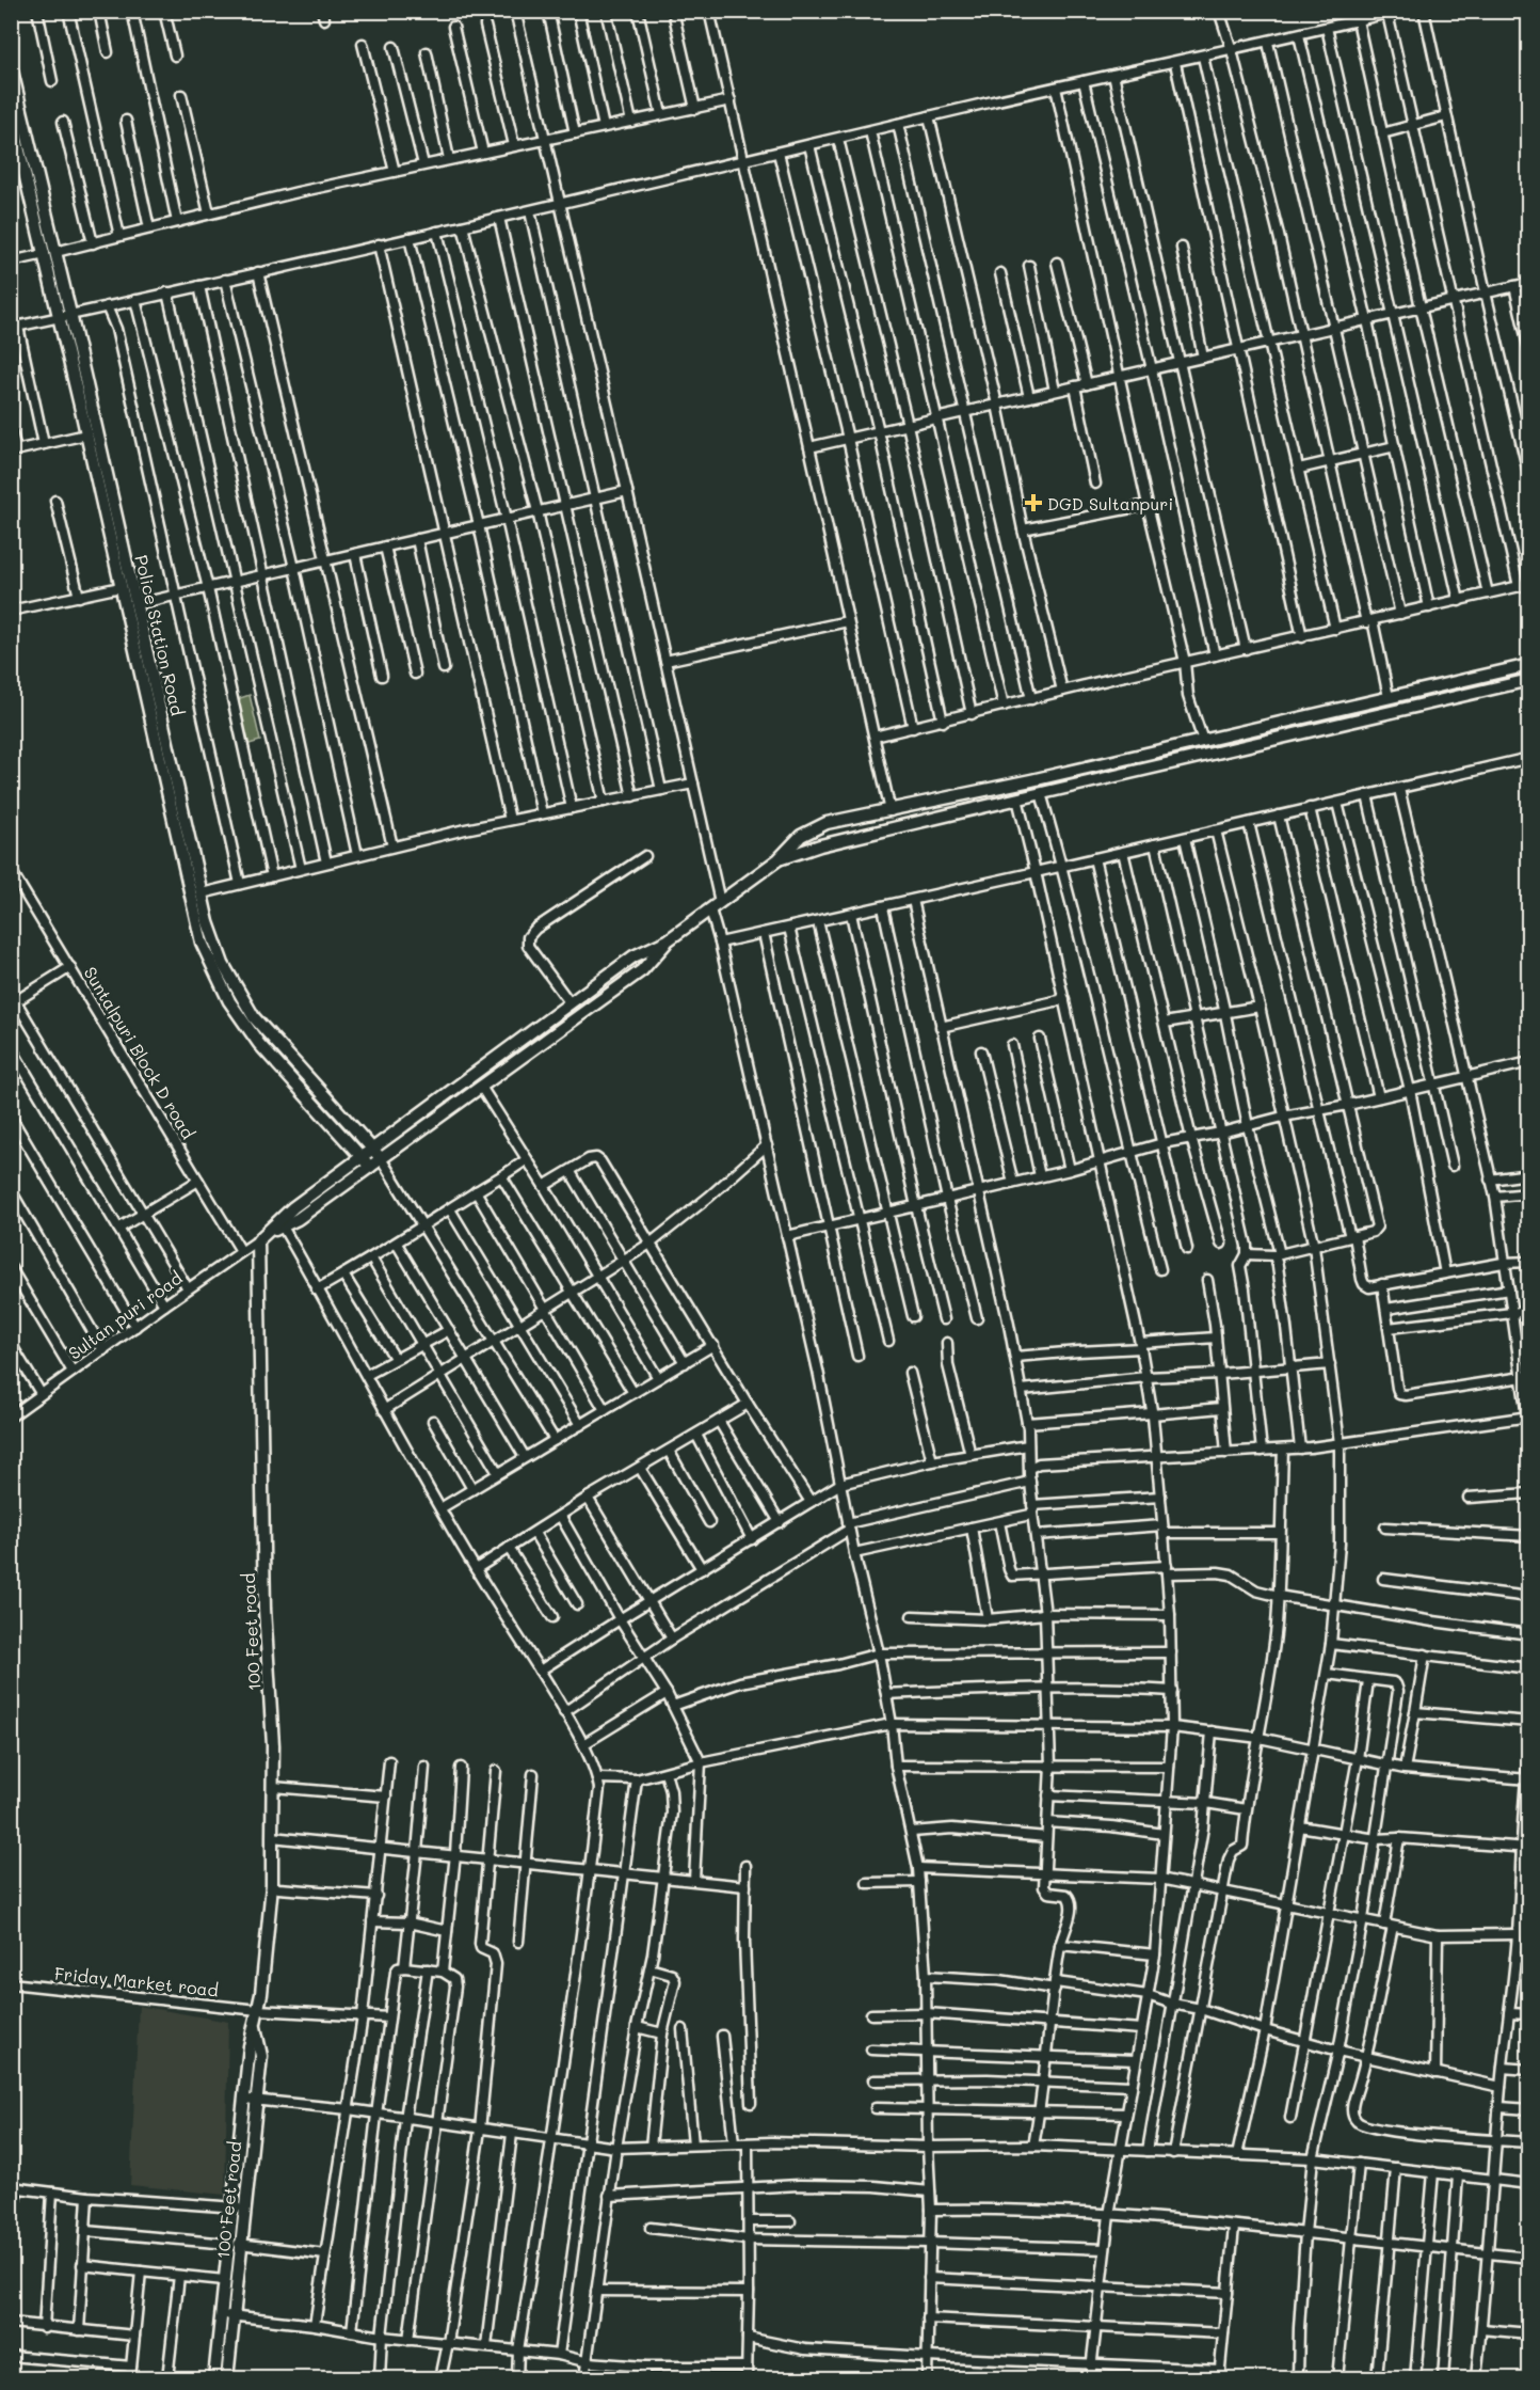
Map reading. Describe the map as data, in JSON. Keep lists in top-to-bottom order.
{
  "streets": {
    "street": [
      "Police Station Road",
      "Suntalpuri Block D road",
      "Sultan puri road",
      "100 Feet road",
      "Friday Market road"
    ]
  },
  "crossings": [
    ["Suntalpuri Block D road", "Sultan puri road"],
    ["Sultan puri road", "100 Feet road"],
    ["100 Feet road", "Friday Market road"]
  ],
  "places": {
    "health": ["DGD Sultanpuri"]
  }
}
